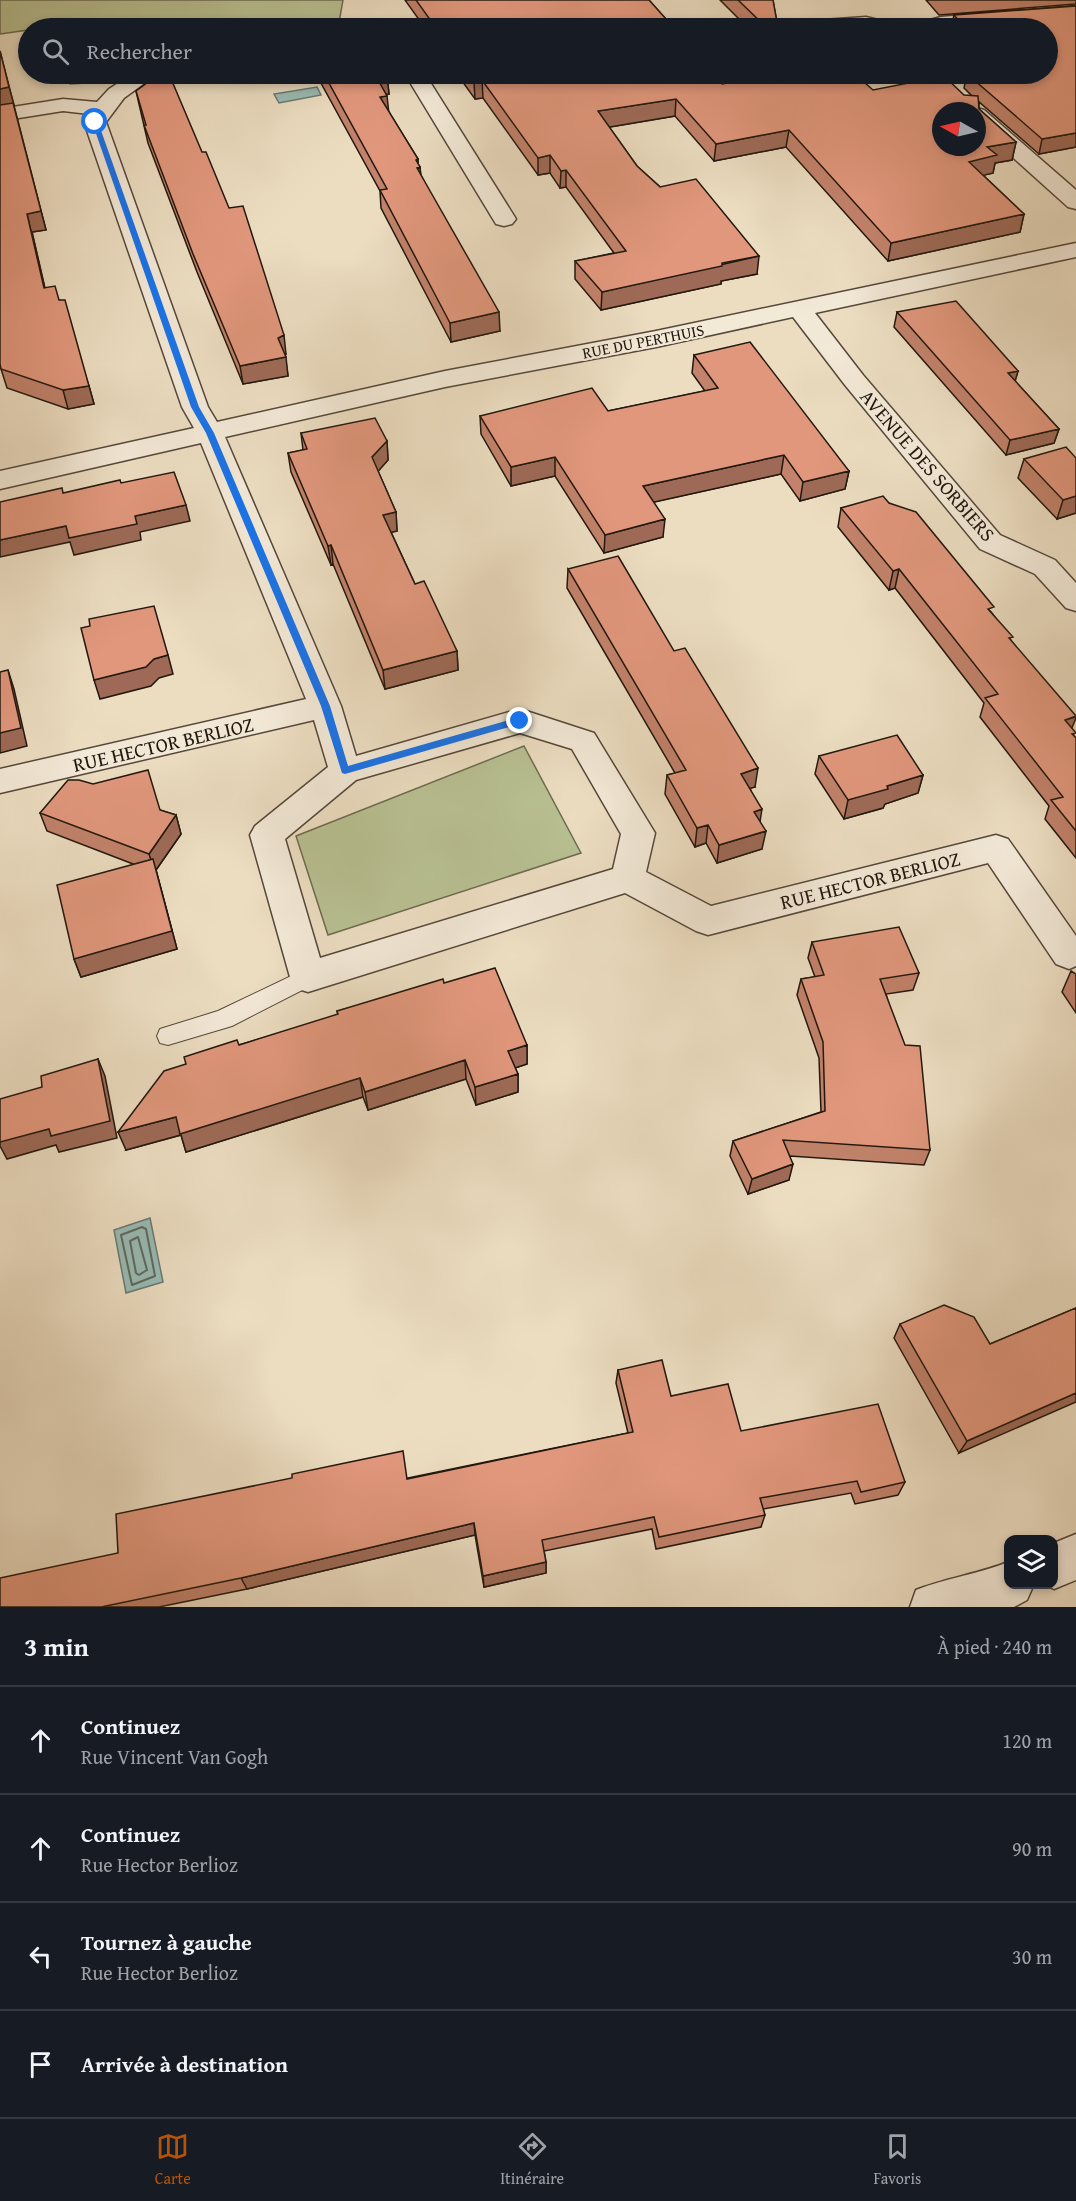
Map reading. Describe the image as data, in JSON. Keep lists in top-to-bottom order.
{
  "streets": {
    "street": ["RUE DU PERTHUIS", "AVENUE DES SORBIERS", "RUE HECTOR BERLIOZ"]
  },
  "crossings": [
    ["RUE DU PERTHUIS", "AVENUE DES SORBIERS"]
  ],
  "north": "left",
  "page": {
    "search": "Rechercher",
    "heading": ["3 min", "À pied · 240 m"],
    "list": [
      ["Continuez", "Rue Vincent Van Gogh", "120 m"],
      ["Continuez", "Rue Hector Berlioz", "90 m"],
      ["Tournez à gauche", "Rue Hector Berlioz", "30 m"],
      "Arrivée à destination"
    ],
    "nav": ["Carte", "Itinéraire", "Favoris"]
  }
}
